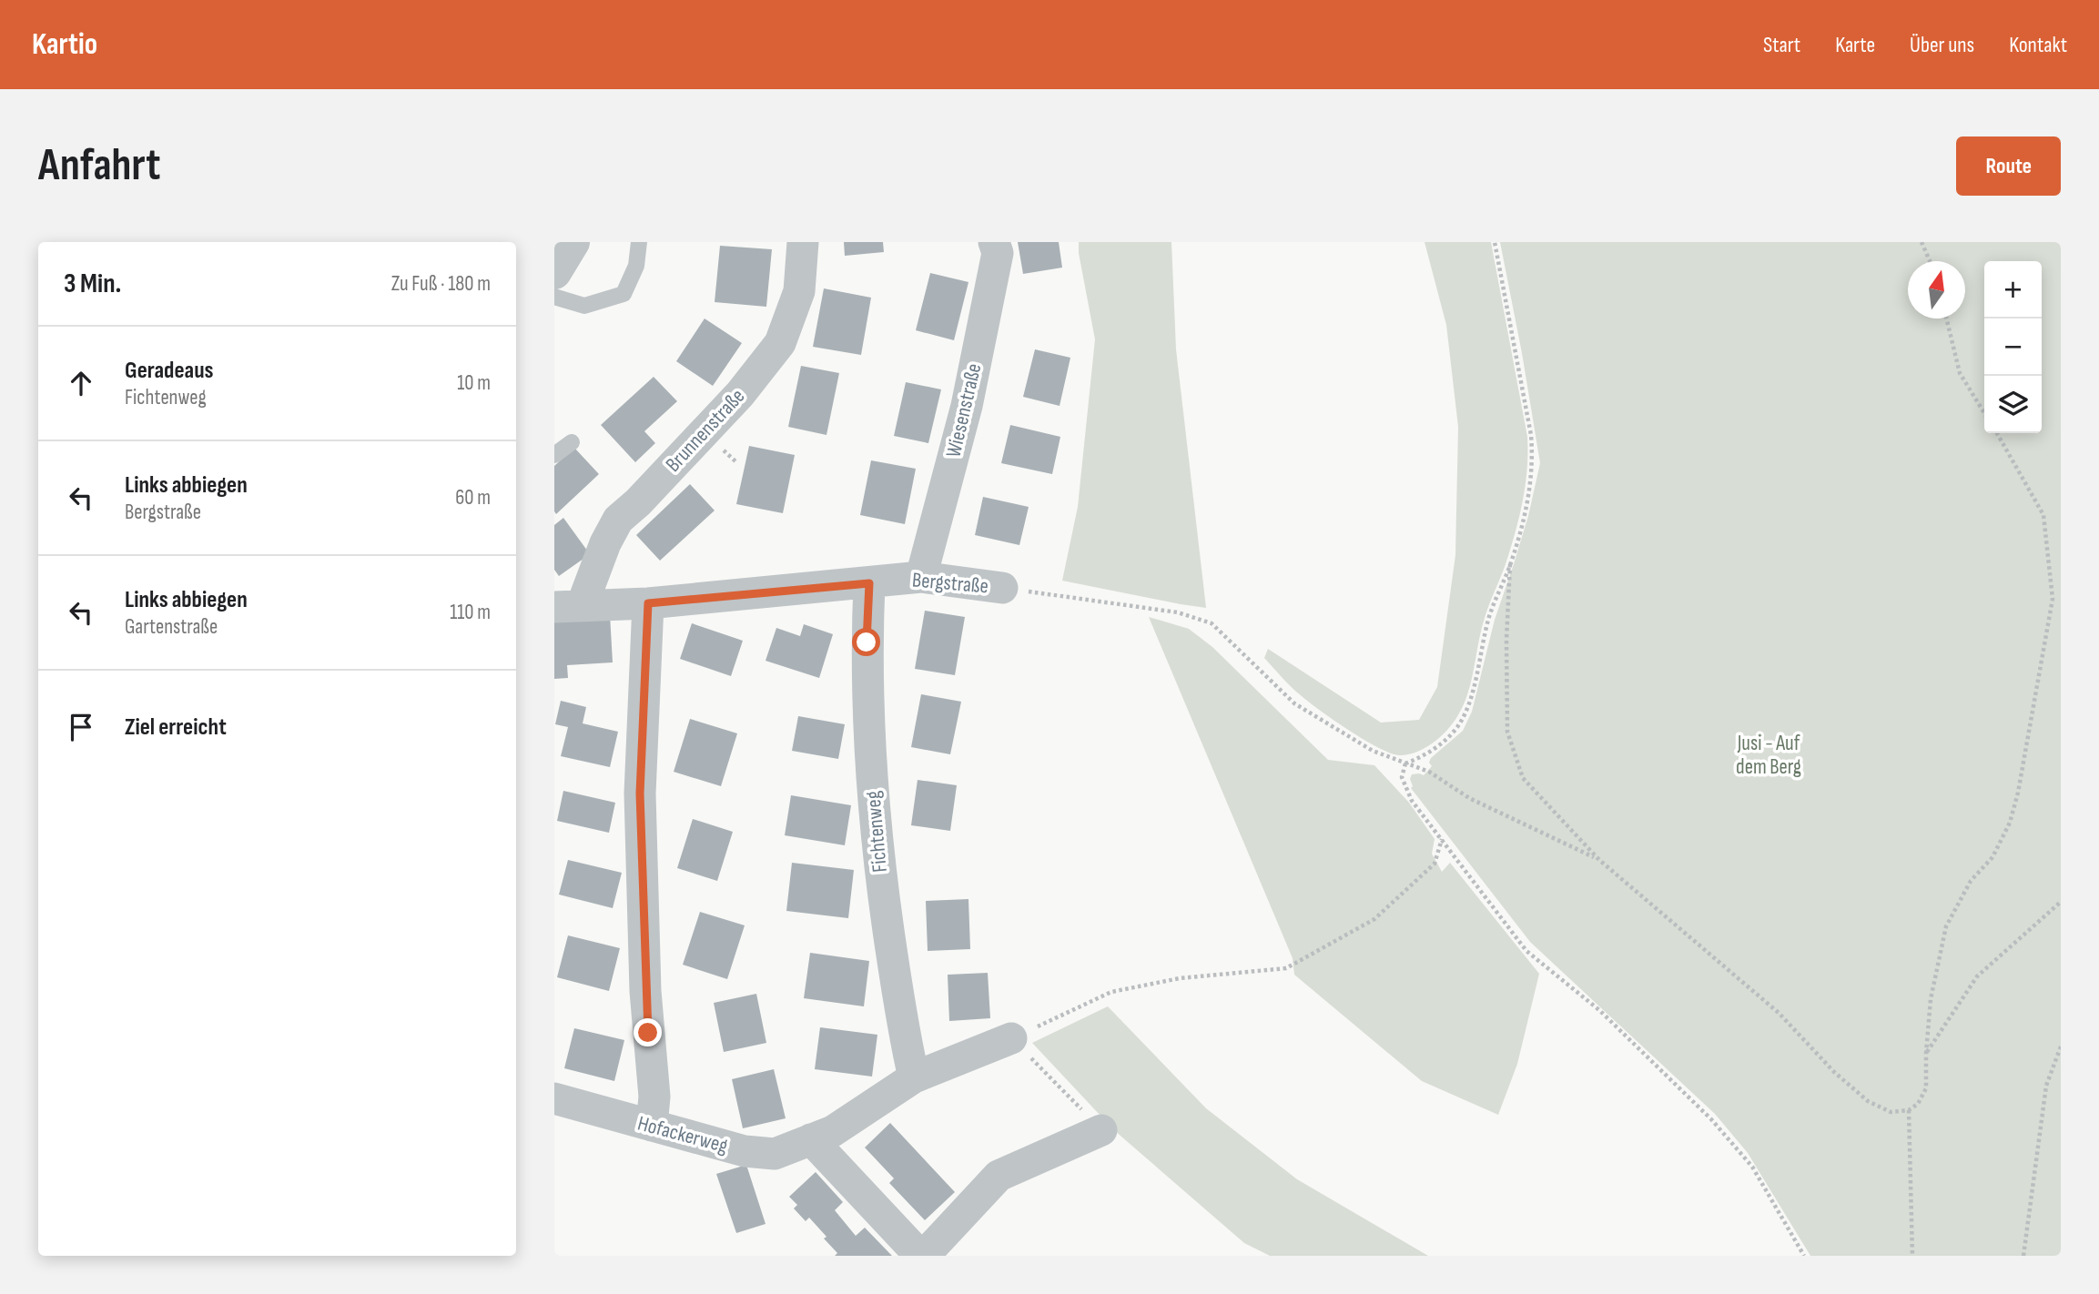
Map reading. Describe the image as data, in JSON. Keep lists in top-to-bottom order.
{
  "streets": {
    "street": [
      "Wiesenstraße",
      "Brunnenstraße",
      "Bergstraße",
      "Fichtenweg",
      "Hofackerweg"
    ]
  },
  "crossings": [
    ["Wiesenstraße", "Bergstraße"],
    ["Brunnenstraße", "Bergstraße"],
    ["Bergstraße", "Fichtenweg"],
    ["Fichtenweg", "Hofackerweg"]
  ],
  "parks": ["Jusi - Auf dem Berg"],
  "north": "top",
  "page": {
    "header": "Kartio",
    "nav": [
      "Start",
      "Karte",
      "Über uns",
      "Kontakt"
    ],
    "buttons": "Route",
    "title": "Anfahrt",
    "heading": ["3 Min.", "Zu Fuß · 180 m"],
    "map_buttons": ["+", "−"],
    "list": [
      ["Geradeaus", "Fichtenweg", "10 m"],
      ["Links abbiegen", "Bergstraße", "60 m"],
      ["Links abbiegen", "Gartenstraße", "110 m"],
      "Ziel erreicht"
    ]
  }
}
